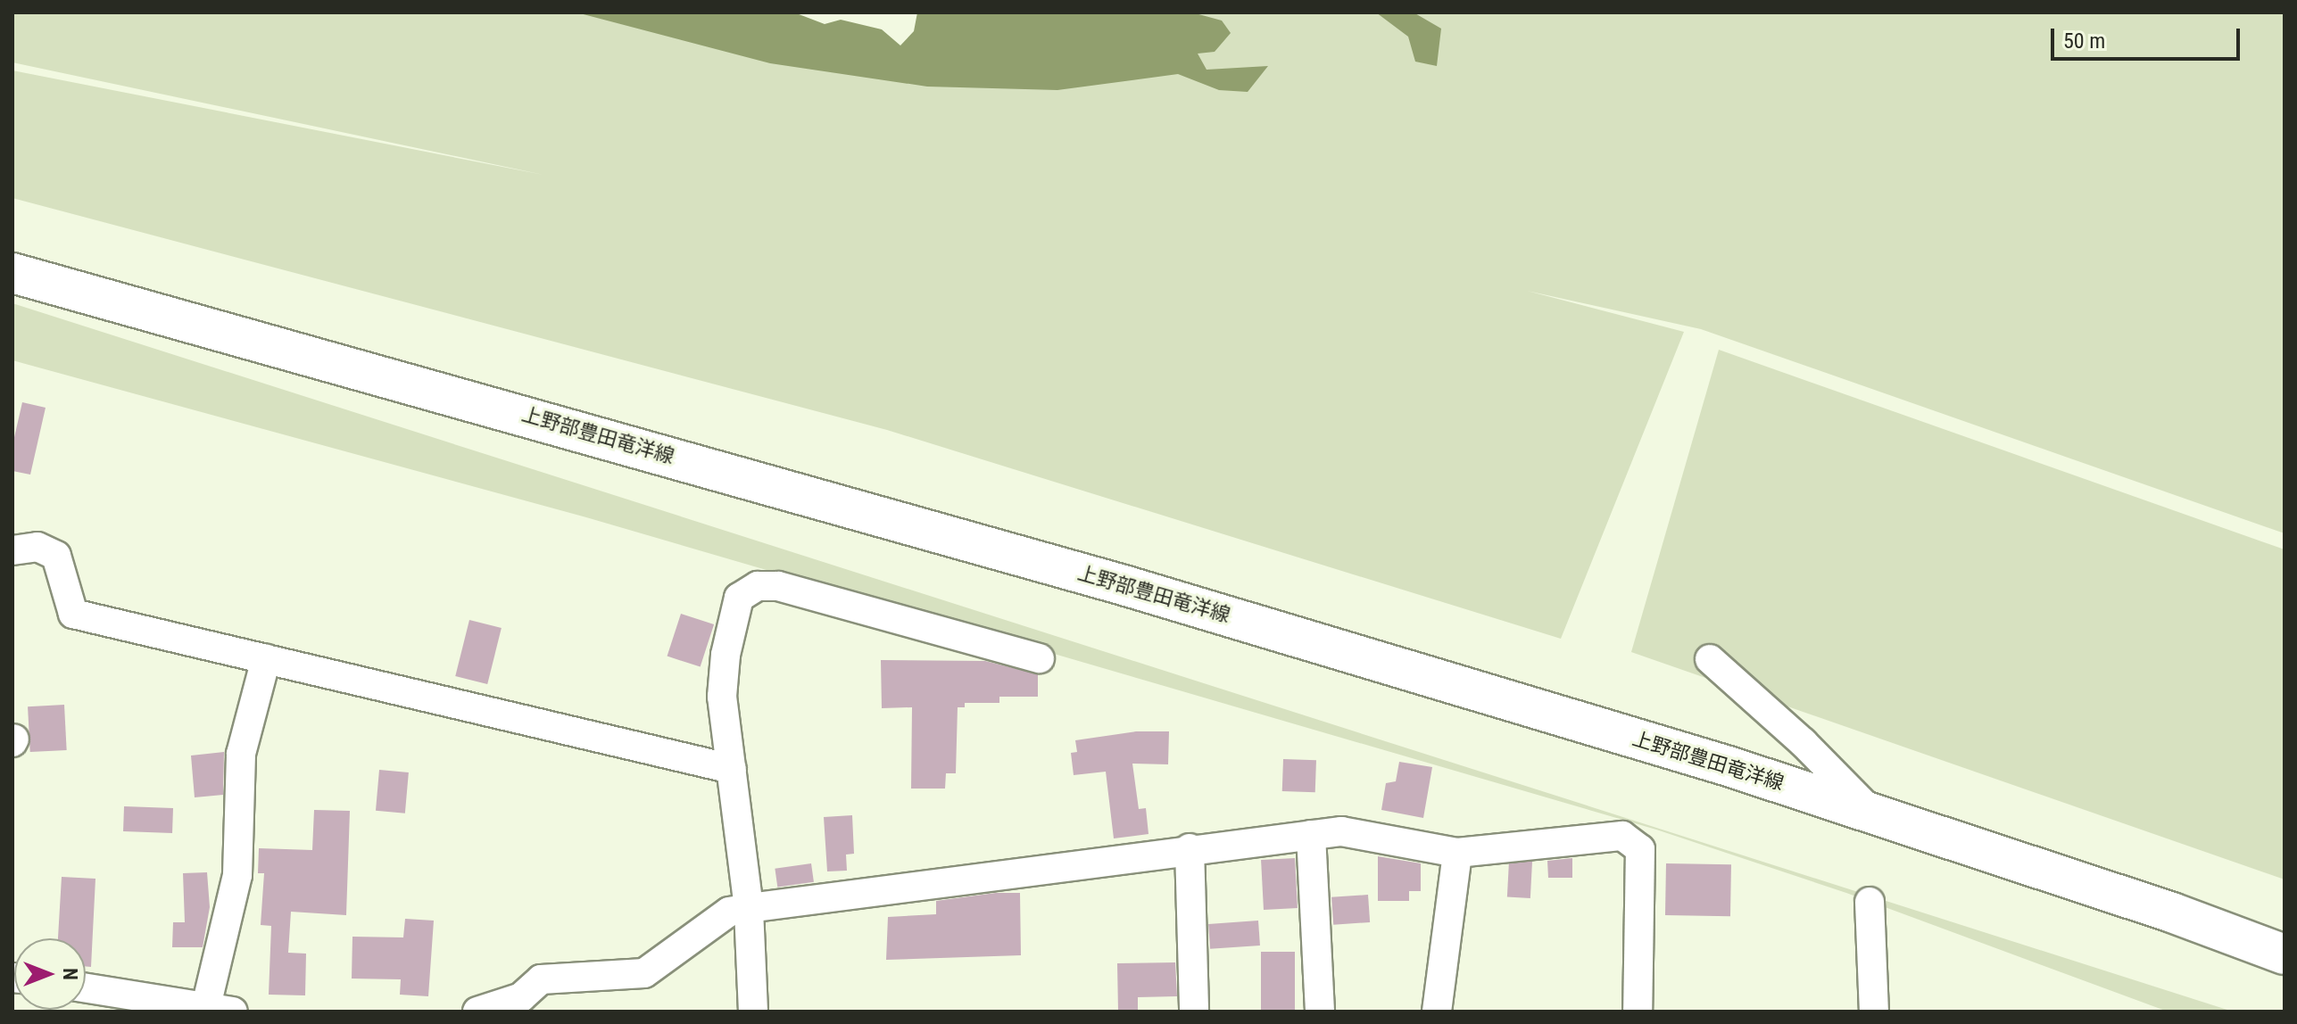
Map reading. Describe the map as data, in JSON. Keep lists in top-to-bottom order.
{
  "streets": {
    "main road": ["上野部豊田竜洋線"]
  },
  "scale_bar": "50 m",
  "north": "right"
}
